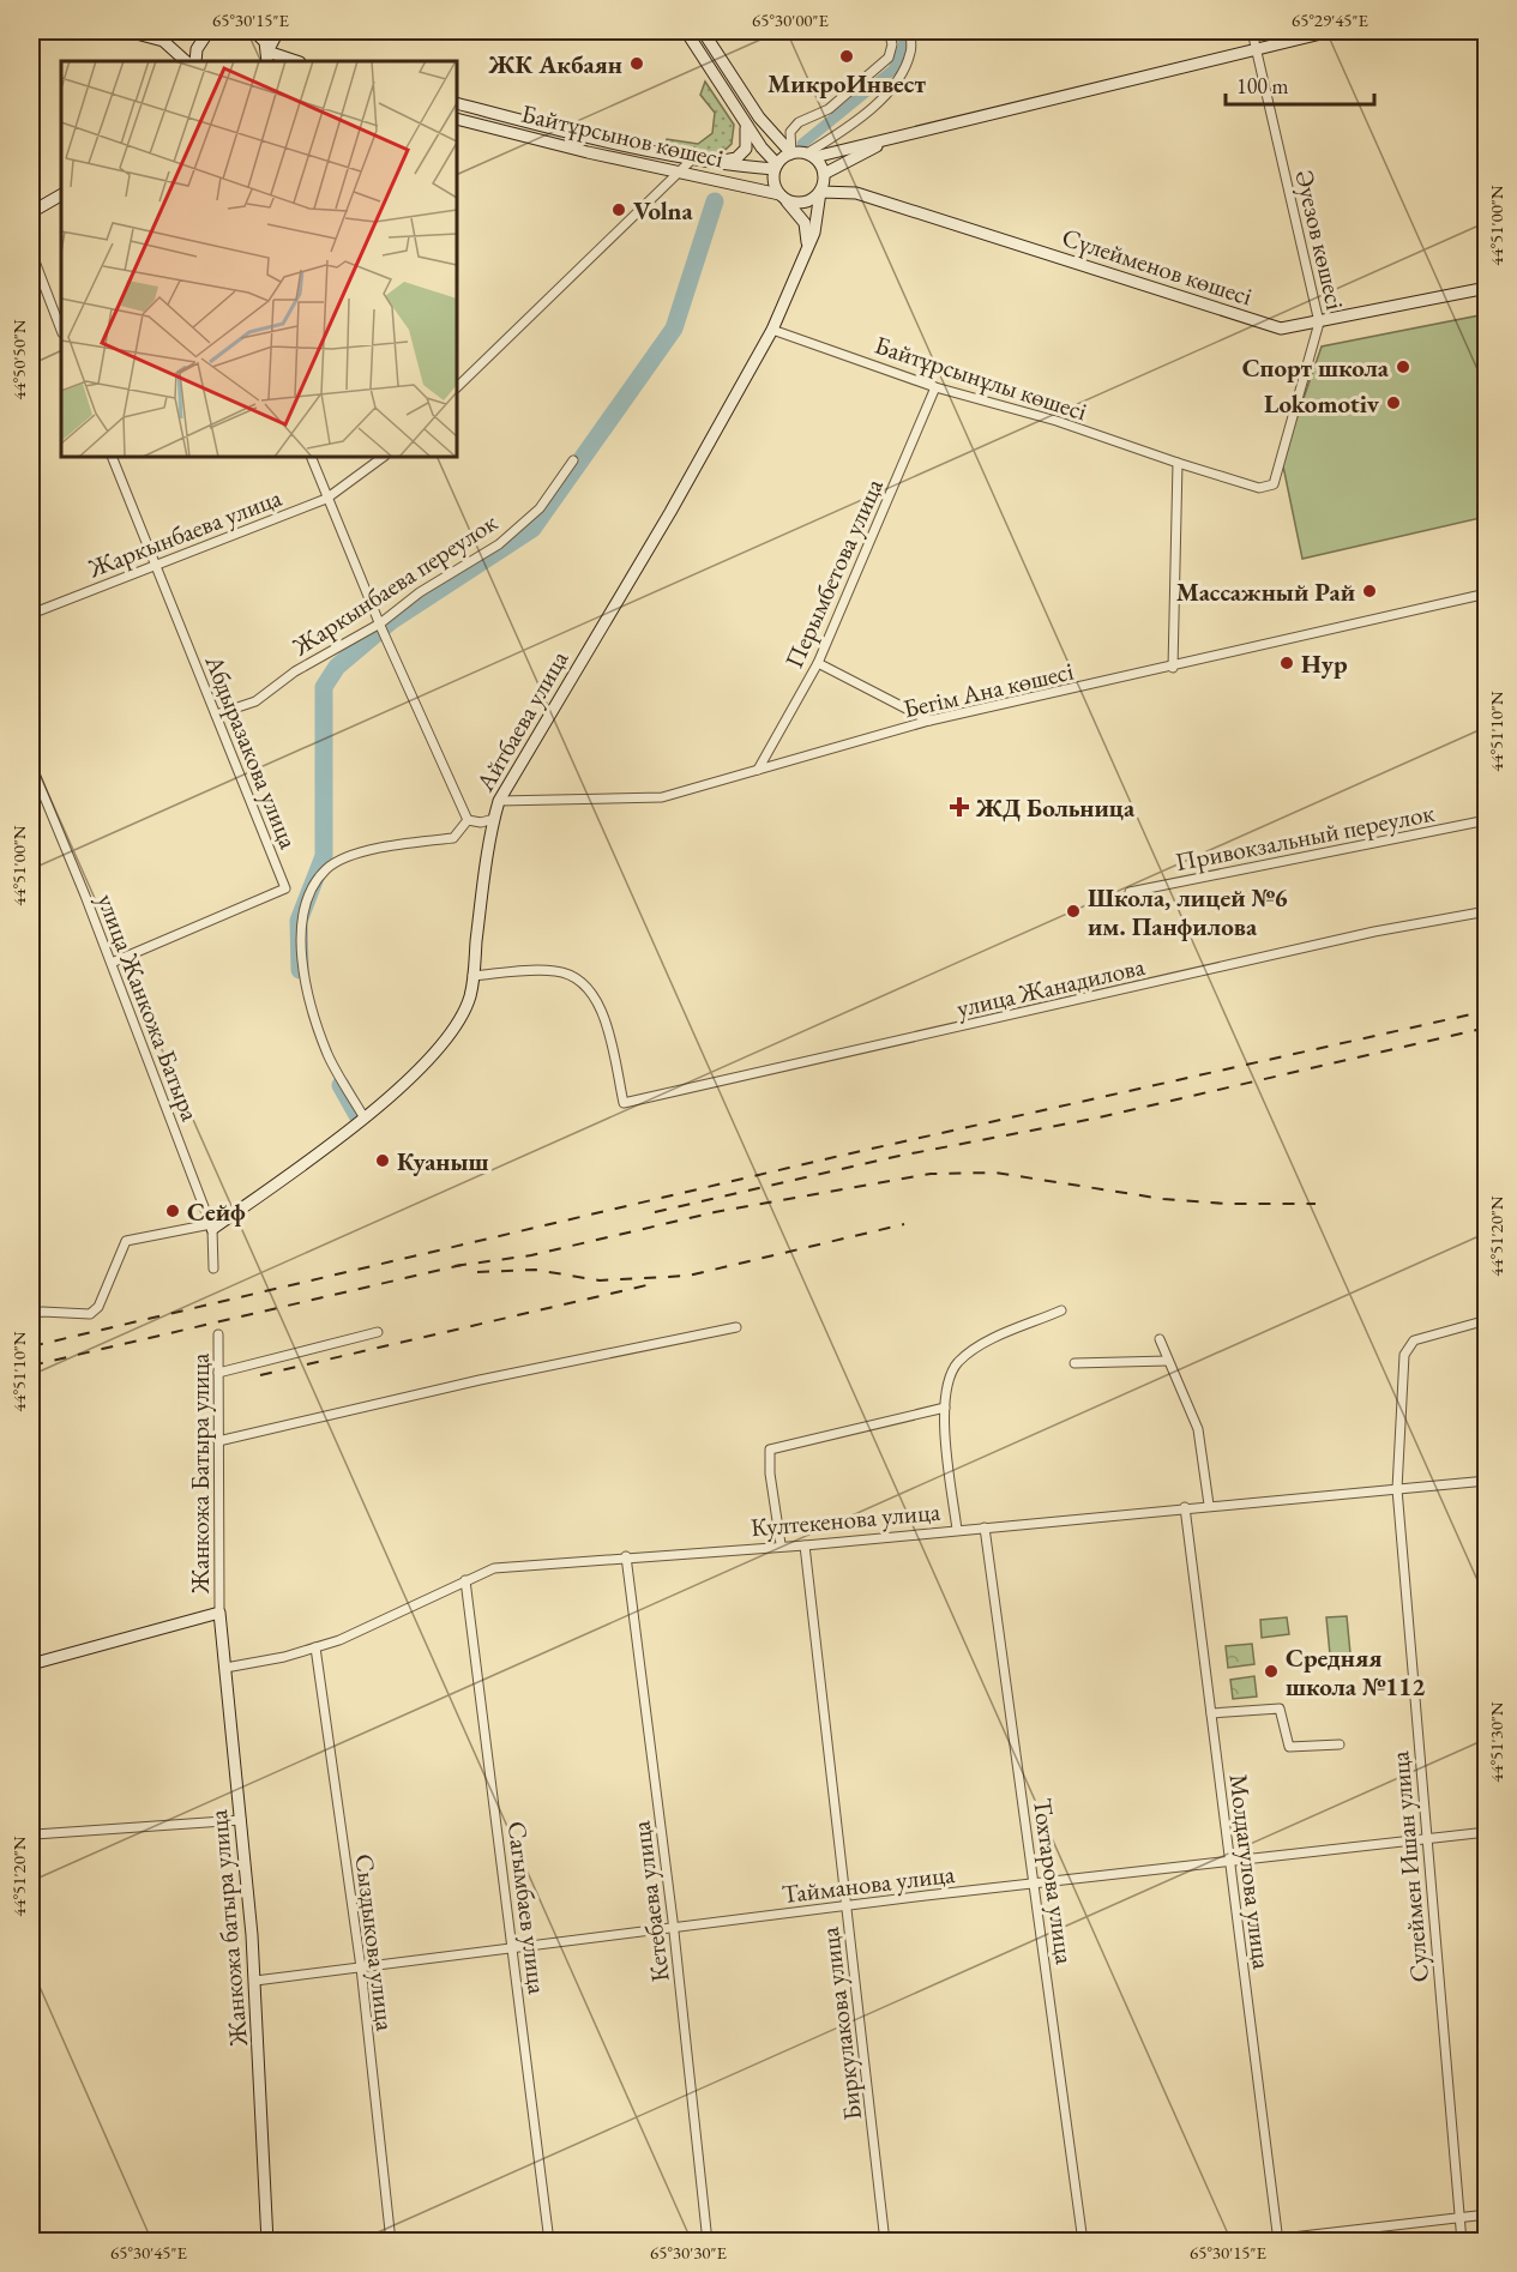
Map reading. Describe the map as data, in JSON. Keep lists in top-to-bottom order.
{
  "streets": {
    "street": [
      "Байтұрсынов көшесі",
      "Әуезов көшесі",
      "Сүлейменов көшесі",
      "Байтұрсынұлы көшесі",
      "Жаркынбаева улица",
      "Перымбетова улица",
      "Жаркынбаева переулок",
      "Бегім Ана көшесі",
      "Айтбаева улица",
      "Абдыразакова улица",
      "Привокзальный переулок",
      "улица Жанадилова",
      "улица Жанкожа Батыра",
      "Жанкожа Батыра улица",
      "Култекенова улица",
      "Сулеймен Ишан улица",
      "Молдагулова улица",
      "Тохтарова улица",
      "Тайманова улица",
      "Кетебаева улица",
      "Сагымбаев улица",
      "Жанкожа батыра улица",
      "Сыздыкова улица",
      "Биркулакова улица"
    ]
  },
  "crossings": [
    ["Байтұрсынов көшесі", "Сүлейменов көшесі"],
    ["Байтұрсынов көшесі", "Айтбаева улица"],
    ["Әуезов көшесі", "Сүлейменов көшесі"],
    ["Әуезов көшесі", "Байтұрсынұлы көшесі"],
    ["Сүлейменов көшесі", "Айтбаева улица"],
    ["Байтұрсынұлы көшесі", "Перымбетова улица"],
    ["Байтұрсынұлы көшесі", "Айтбаева улица"],
    ["Жаркынбаева улица", "Абдыразакова улица"],
    ["Перымбетова улица", "Бегім Ана көшесі"],
    ["Жаркынбаева переулок", "Абдыразакова улица"],
    ["Бегім Ана көшесі", "Айтбаева улица"],
    ["Айтбаева улица", "улица Жанадилова"],
    ["Айтбаева улица", "улица Жанкожа Батыра"],
    ["Абдыразакова улица", "улица Жанкожа Батыра"],
    ["Жанкожа Батыра улица", "Жанкожа батыра улица"],
    ["Култекенова улица", "Сулеймен Ишан улица"],
    ["Култекенова улица", "Молдагулова улица"],
    ["Култекенова улица", "Тохтарова улица"],
    ["Култекенова улица", "Кетебаева улица"],
    ["Култекенова улица", "Сагымбаев улица"],
    ["Култекенова улица", "Жанкожа батыра улица"],
    ["Култекенова улица", "Сыздыкова улица"],
    ["Култекенова улица", "Биркулакова улица"],
    ["Сулеймен Ишан улица", "Тайманова улица"],
    ["Молдагулова улица", "Тайманова улица"],
    ["Тохтарова улица", "Тайманова улица"],
    ["Тайманова улица", "Кетебаева улица"],
    ["Тайманова улица", "Сагымбаев улица"],
    ["Тайманова улица", "Жанкожа батыра улица"],
    ["Тайманова улица", "Сыздыкова улица"],
    ["Тайманова улица", "Биркулакова улица"]
  ],
  "places": {
    "other": [
      "МикроИнвест",
      "ЖК Акбаян",
      "Volna",
      "Спорт школа",
      "Lokomotiv",
      "Массажный Рай",
      "Нур",
      "Школа, лицей №6 им. Панфилова",
      "Куаныш",
      "Сейф",
      "Средняя школа №112"
    ],
    "health": ["ЖД Больница"]
  },
  "scale_bar": "100 m",
  "coordinates": [
    "65°30'15\"E",
    "65°30'00\"E",
    "65°29'45\"E",
    "44°51'00\"N",
    "44°50'50\"N",
    "44°51'10\"N",
    "44°51'20\"N",
    "44°51'30\"N",
    "65°30'45\"E",
    "65°30'30\"E"
  ]
}
